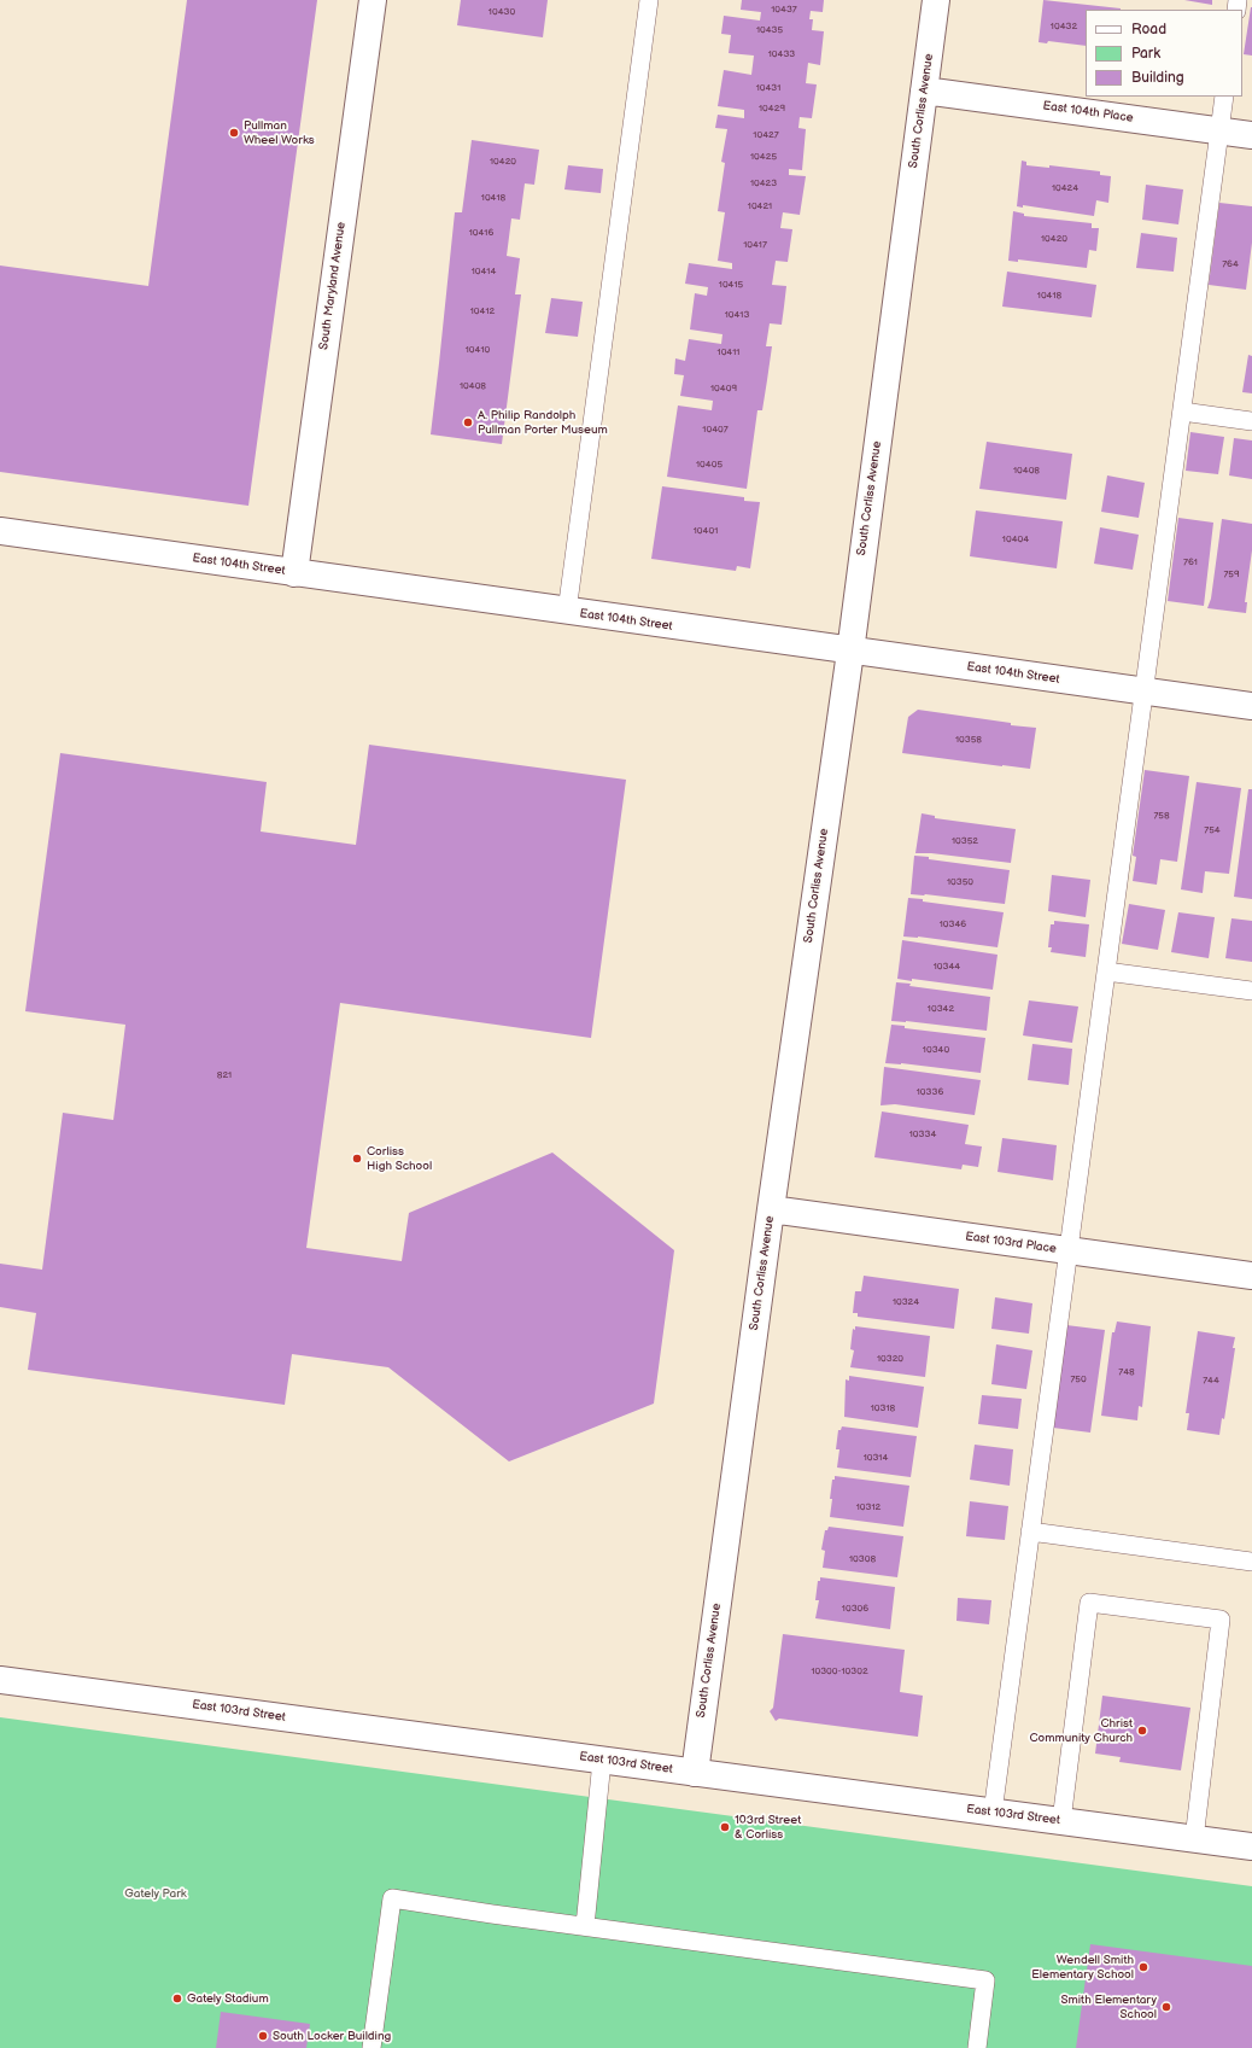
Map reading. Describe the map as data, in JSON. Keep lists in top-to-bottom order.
{
  "streets": {
    "street": [
      "South Corliss Avenue",
      "East 104th Place",
      "South Maryland Avenue",
      "East 104th Street",
      "East 103rd Place",
      "East 103rd Street"
    ]
  },
  "crossings": [
    ["South Corliss Avenue", "East 104th Place"],
    ["South Corliss Avenue", "East 104th Street"],
    ["South Corliss Avenue", "East 103rd Place"],
    ["South Corliss Avenue", "East 103rd Street"],
    ["South Maryland Avenue", "East 104th Street"]
  ],
  "parks": ["Gately Park"],
  "places": [
    "Pullman Wheel Works",
    "A. Philip Randolph Pullman Porter Museum",
    "Corliss High School",
    "Christ Community Church",
    "103rd Street & Corliss",
    "Wendell Smith Elementary School",
    "Gately Stadium",
    "Smith Elementary School",
    "South Locker Building"
  ],
  "house_numbers": [
    "10437",
    "10430",
    "10432",
    "10435",
    "10433",
    "10431",
    "10429",
    "10427",
    "10425",
    "10420",
    "10423",
    "10424",
    "10418",
    "10421",
    "10416",
    "10420",
    "10417",
    "764",
    "10414",
    "10415",
    "10418",
    "10412",
    "10413",
    "10410",
    "10411",
    "10408",
    "10409",
    "10407",
    "10405",
    "10408",
    "10401",
    "10404",
    "761",
    "759",
    "10358",
    "758",
    "754",
    "10352",
    "10350",
    "10346",
    "10344",
    "10342",
    "10340",
    "821",
    "10336",
    "10334",
    "10324",
    "10320",
    "748",
    "750",
    "744",
    "10318",
    "10314",
    "10312",
    "10308",
    "10306",
    "10300-10302"
  ],
  "legend": ["Road", "Park", "Building"]
}
